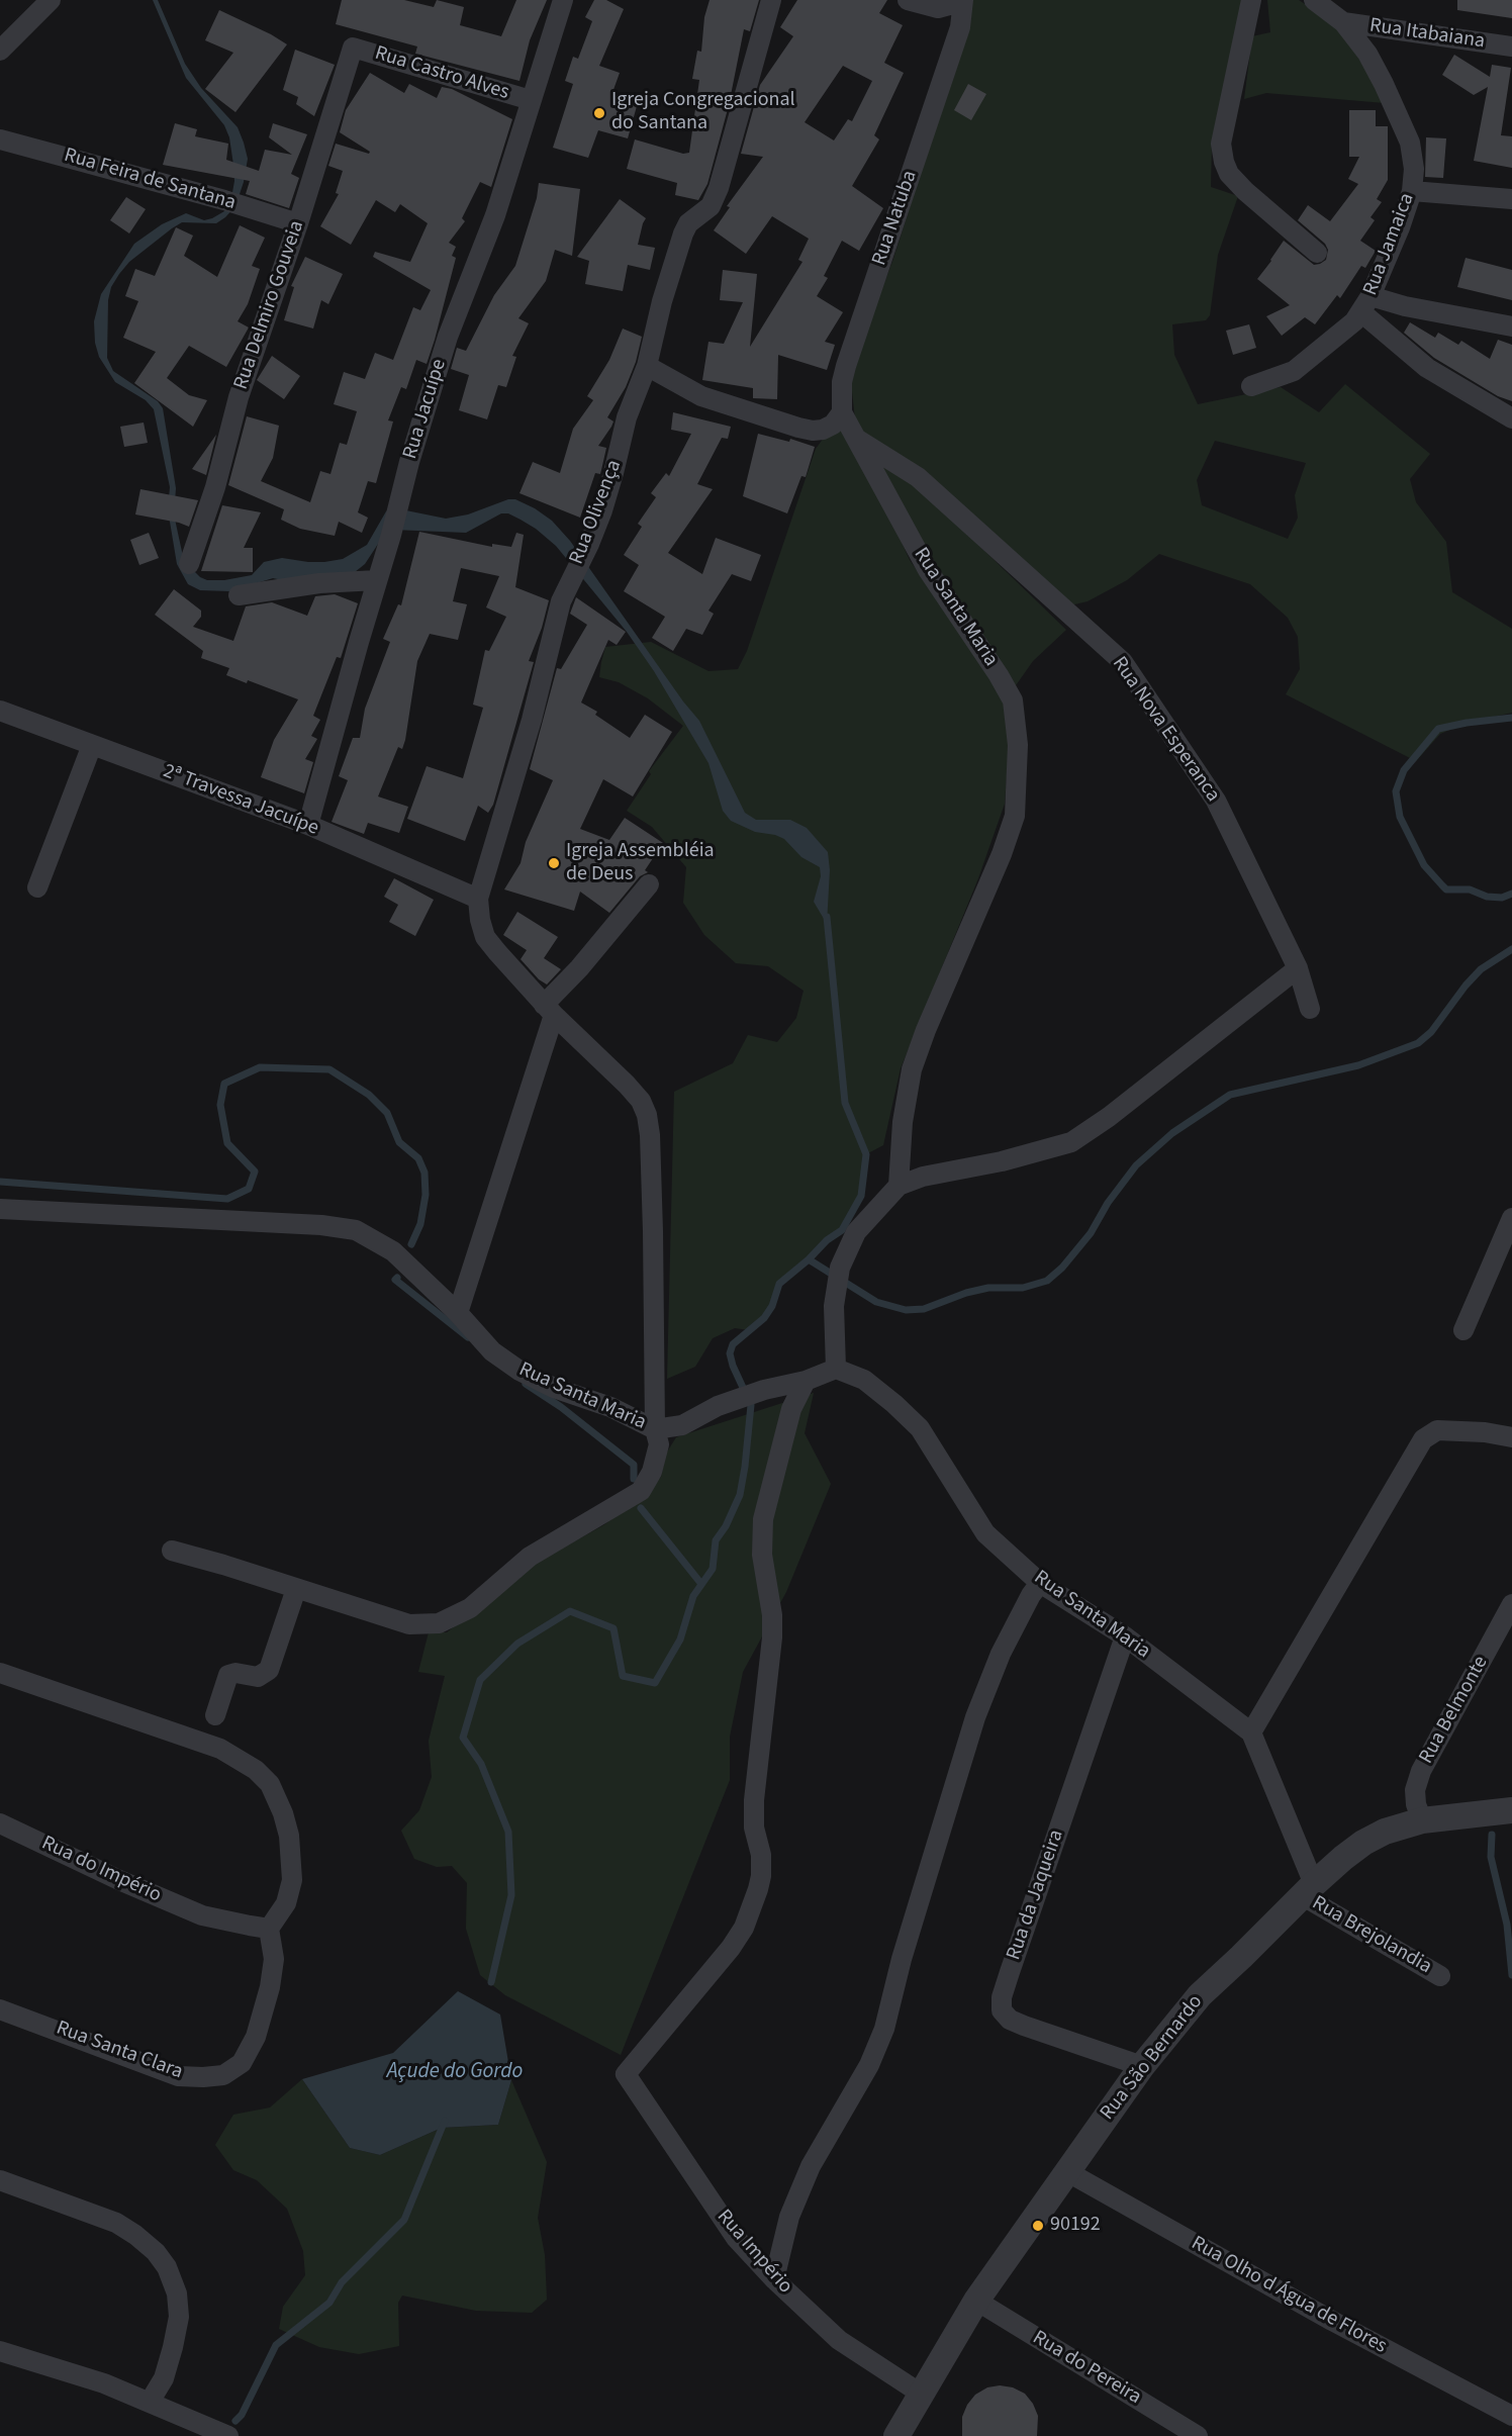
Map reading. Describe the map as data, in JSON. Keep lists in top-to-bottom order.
{
  "streets": {
    "street": [
      "Rua Itabaiana",
      "Rua Castro Alves",
      "Rua Feira de Santana",
      "Rua Natuba",
      "Rua Jamaica",
      "Rua Delmiro Gouveia",
      "Rua Jacuípe",
      "Rua Olivença",
      "Rua Santa Maria",
      "Rua Nova Esperanca",
      "2ª Travessa Jacuípe",
      "Rua Belmonte",
      "Rua do Império",
      "Rua da Jaqueira",
      "Rua Brejolandia",
      "Rua Santa Clara",
      "Rua São Bernardo",
      "Rua Império",
      "Rua Olho d Água de Flores",
      "Rua do Pereira"
    ]
  },
  "crossings": [
    ["Rua Itabaiana", "Rua Jamaica"],
    ["Rua Castro Alves", "Rua Delmiro Gouveia"],
    ["Rua Castro Alves", "Rua Jacuípe"],
    ["Rua Feira de Santana", "Rua Delmiro Gouveia"],
    ["Rua Natuba", "Rua Santa Maria"],
    ["Rua Jacuípe", "2ª Travessa Jacuípe"],
    ["Rua Olivença", "Rua Santa Maria"],
    ["Rua Olivença", "2ª Travessa Jacuípe"],
    ["Rua Santa Maria", "Rua Nova Esperanca"],
    ["Rua Santa Maria", "Rua da Jaqueira"],
    ["Rua Belmonte", "Rua São Bernardo"],
    ["Rua do Império", "Rua Santa Clara"],
    ["Rua da Jaqueira", "Rua São Bernardo"],
    ["Rua Brejolandia", "Rua São Bernardo"],
    ["Rua São Bernardo", "Rua Império"],
    ["Rua São Bernardo", "Rua Olho d Água de Flores"],
    ["Rua São Bernardo", "Rua do Pereira"]
  ],
  "water": ["Açude do Gordo"],
  "places": ["Igreja Congregacional do Santana", "Igreja Assembléia de Deus", "90192"]
}
